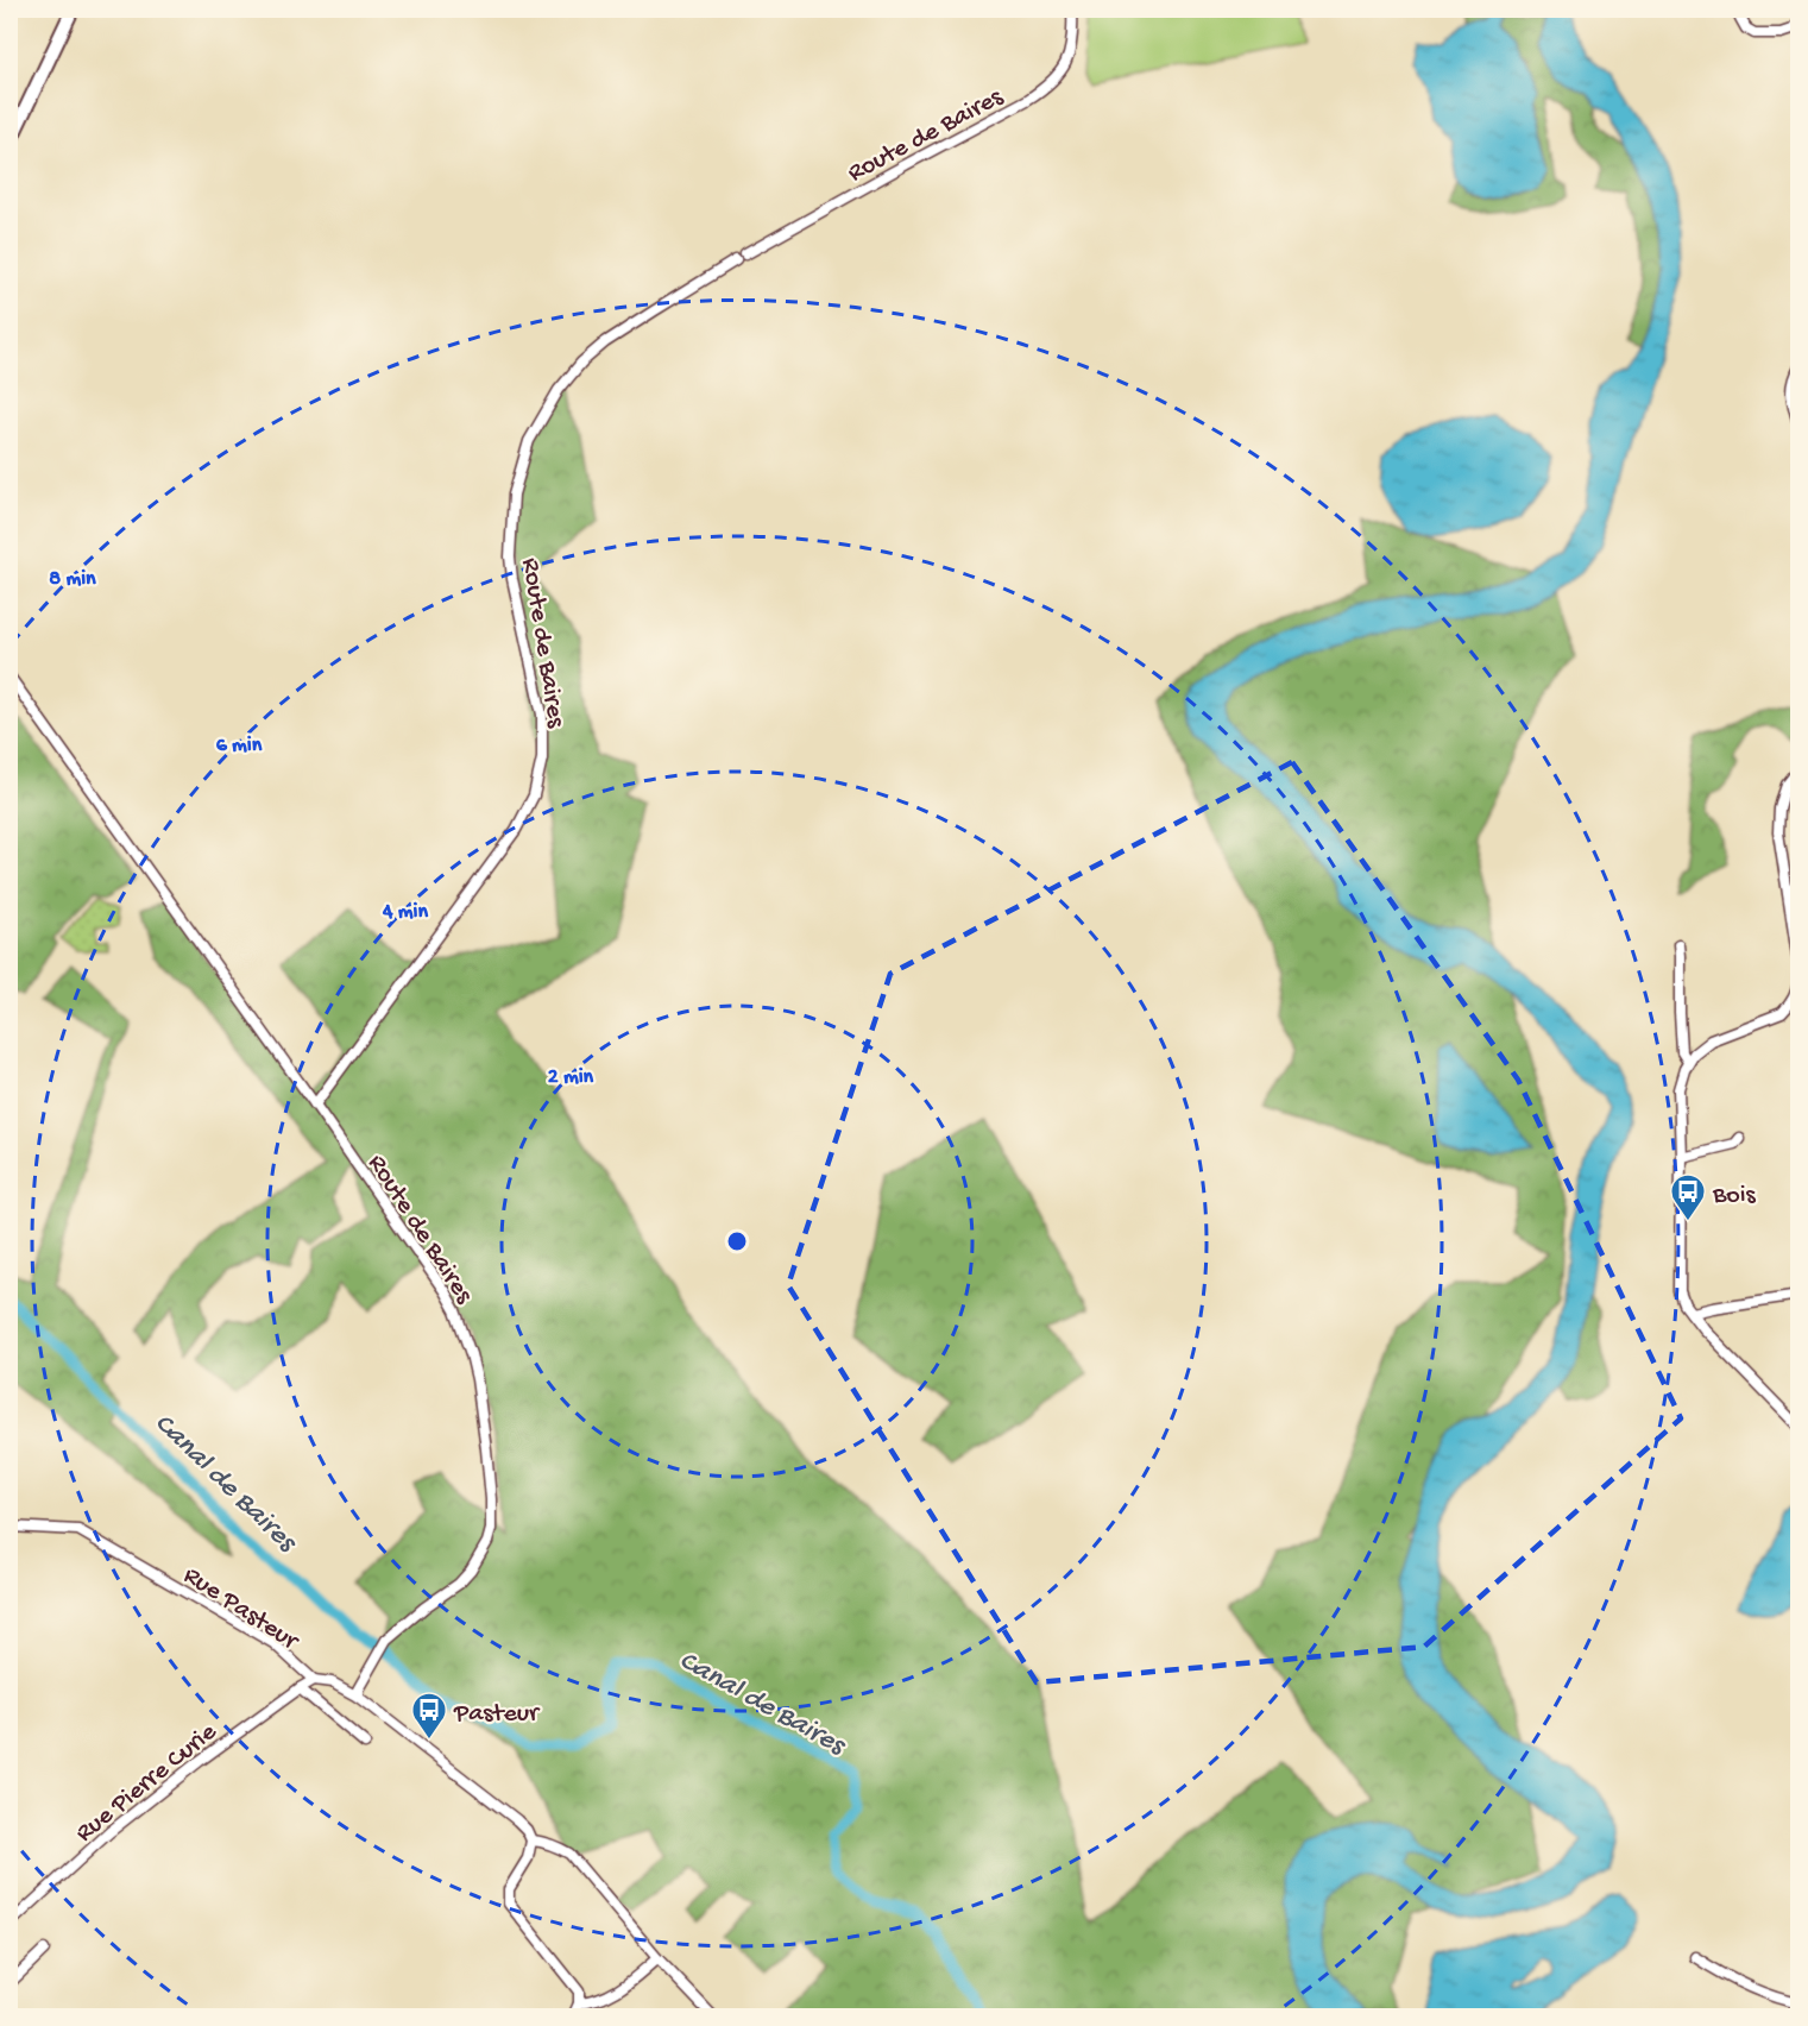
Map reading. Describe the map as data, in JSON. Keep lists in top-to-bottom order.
{
  "streets": {
    "street": ["Route de Baires", "Rue Pasteur", "Rue Pierre Curie"]
  },
  "crossings": [
    ["Route de Baires", "Rue Pasteur"],
    ["Rue Pasteur", "Rue Pierre Curie"]
  ],
  "water": ["Canal de Baires"],
  "places": {
    "bus stop": ["Bois", "Pasteur"]
  },
  "rings": [
    "8 min",
    "6 min",
    "4 min",
    "2 min"
  ]
}
